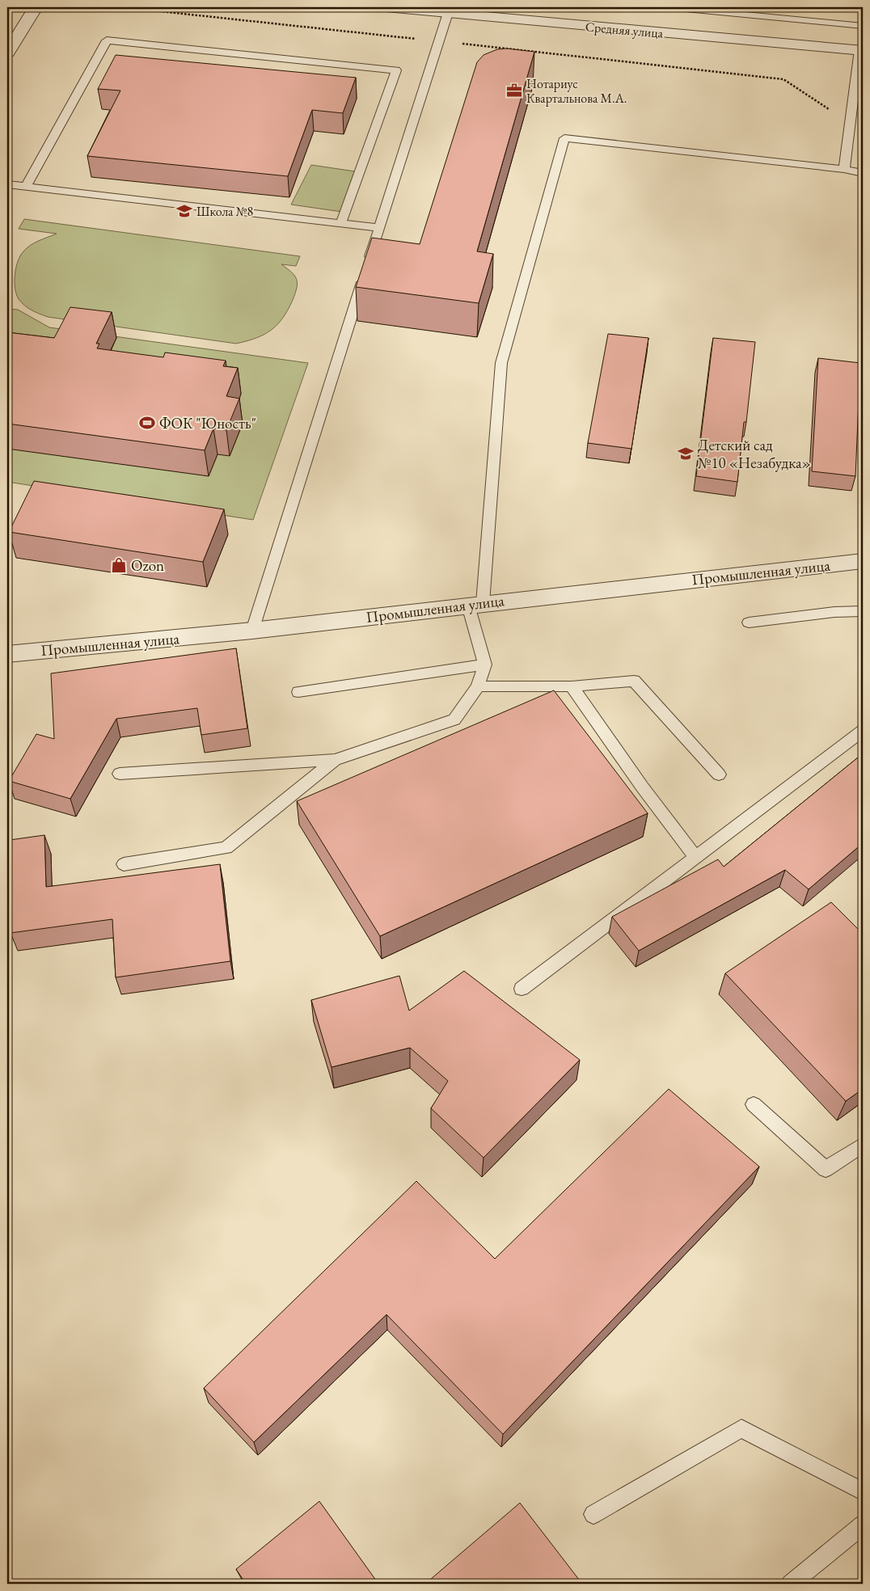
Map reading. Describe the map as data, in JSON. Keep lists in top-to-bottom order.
{
  "streets": {
    "street": ["Средняя улица", "Промышленная улица"]
  },
  "places": {
    "office": ["Нотариус Квартальнова М.А."],
    "school or university": ["Школа №8", "Детский сад №10 «Незабудка»"],
    "sports": ["ФОК \"Юность\""],
    "shop": ["Ozon"]
  }
}
